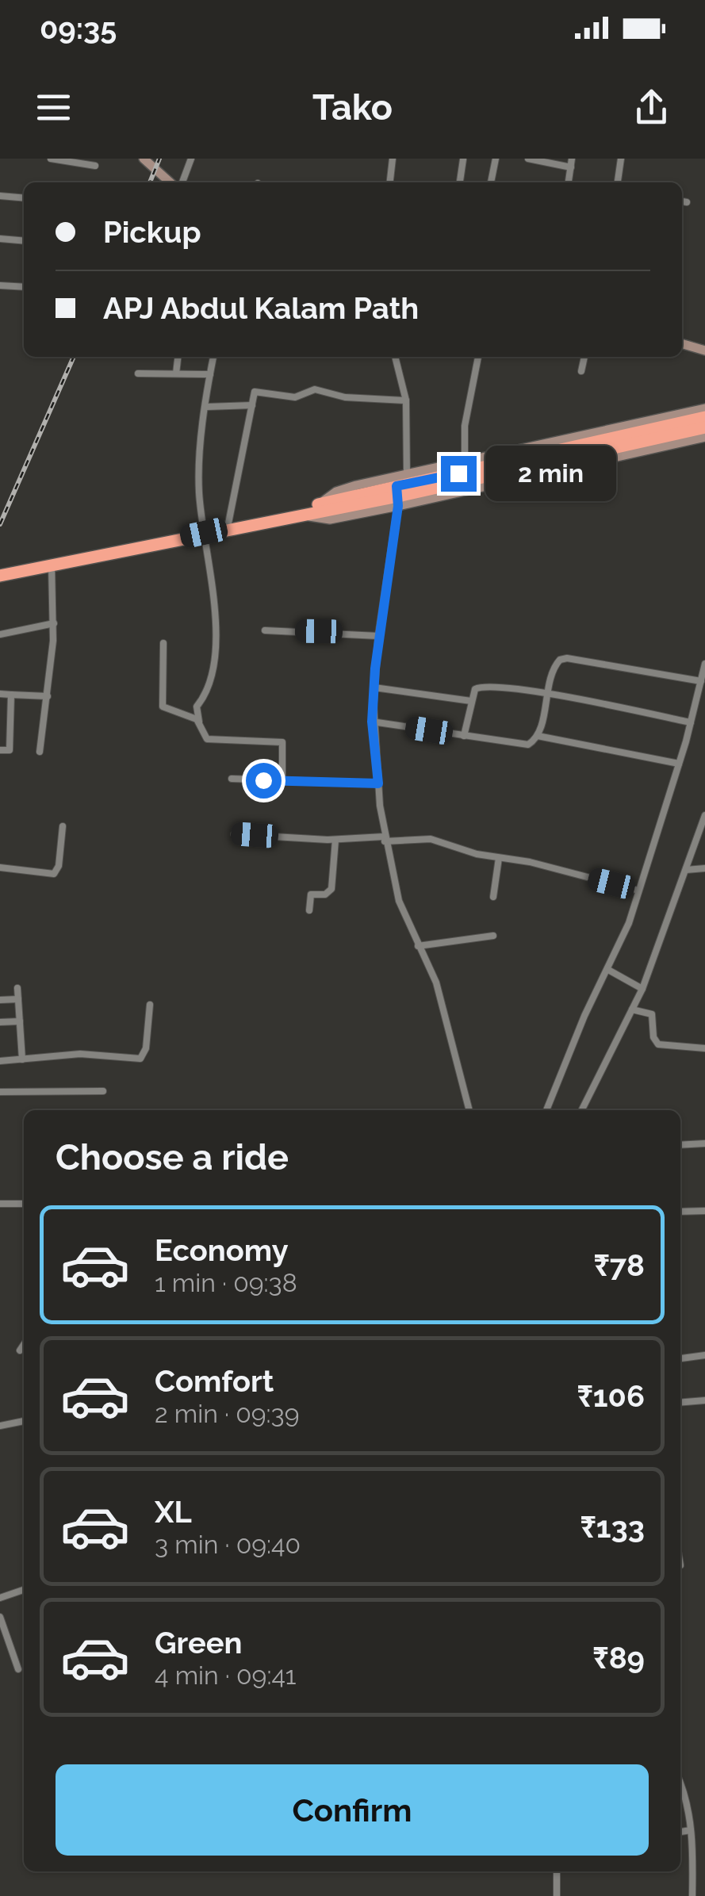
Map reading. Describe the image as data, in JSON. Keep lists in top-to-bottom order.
{
  "page": {
    "status": "09:35",
    "header": "Tako",
    "banner": ["Pickup", "APJ Abdul Kalam Path"],
    "bubble": "2 min",
    "heading": "Choose a ride",
    "list": [
      {
        "name": "Economy",
        "note": "1 min · 09:38",
        "value": "₹78"
      },
      {
        "name": "Comfort",
        "note": "2 min · 09:39",
        "value": "₹106"
      },
      {
        "name": "XL",
        "note": "3 min · 09:40",
        "value": "₹133"
      },
      {
        "name": "Green",
        "note": "4 min · 09:41",
        "value": "₹89"
      }
    ],
    "buttons": "Confirm"
  }
}
